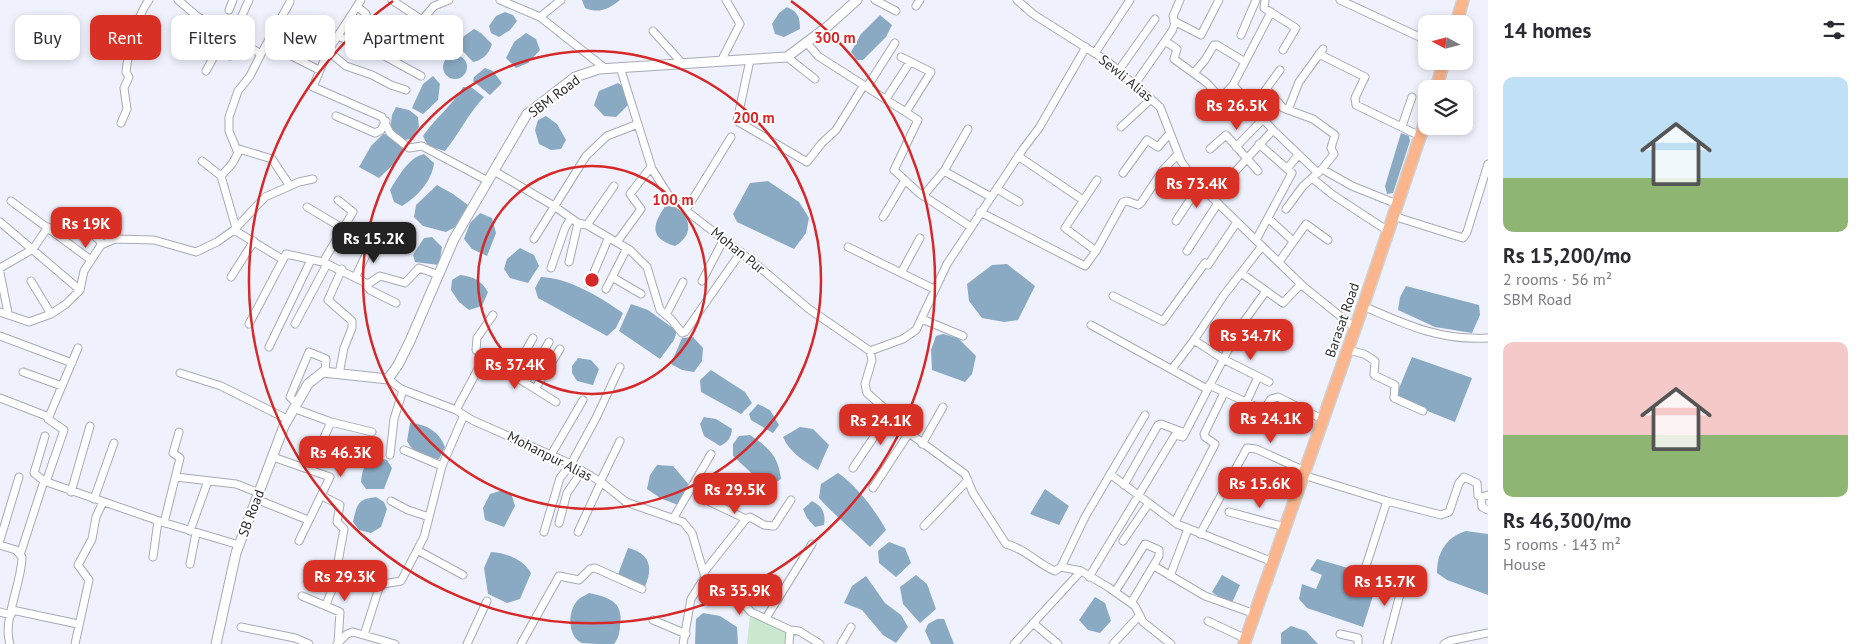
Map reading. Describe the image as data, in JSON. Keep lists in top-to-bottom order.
{
  "streets": {
    "main road": ["Barasat Road"],
    "street": [
      "Sewli Alias",
      "SBM Road",
      "Mohan Pur",
      "Mohanpur Alias",
      "SB Road"
    ]
  },
  "crossings": [
    ["Sewli Alias", "Barasat Road"],
    ["SBM Road", "Mohan Pur"],
    ["SBM Road", "Mohanpur Alias"]
  ],
  "north": "left",
  "page": {
    "heading": "14 homes",
    "chip": [
      "Buy",
      "Rent",
      "Filters",
      "New",
      "Apartment"
    ],
    "list": [
      {
        "name": "Rs 15,200/mo",
        "note": "2 rooms · 56 m² · SBM Road"
      },
      {
        "name": "Rs 46,300/mo",
        "note": "5 rooms · 143 m² · House"
      }
    ],
    "price": [
      "Rs 26.5K",
      "Rs 73.4K",
      "Rs 19K",
      "Rs 15.2K",
      "Rs 34.7K",
      "Rs 37.4K",
      "Rs 24.1K",
      "Rs 24.1K",
      "Rs 46.3K",
      "Rs 15.6K",
      "Rs 29.5K",
      "Rs 29.3K",
      "Rs 15.7K",
      "Rs 35.9K"
    ]
  },
  "rings": ["300 m", "200 m", "100 m"]
}
